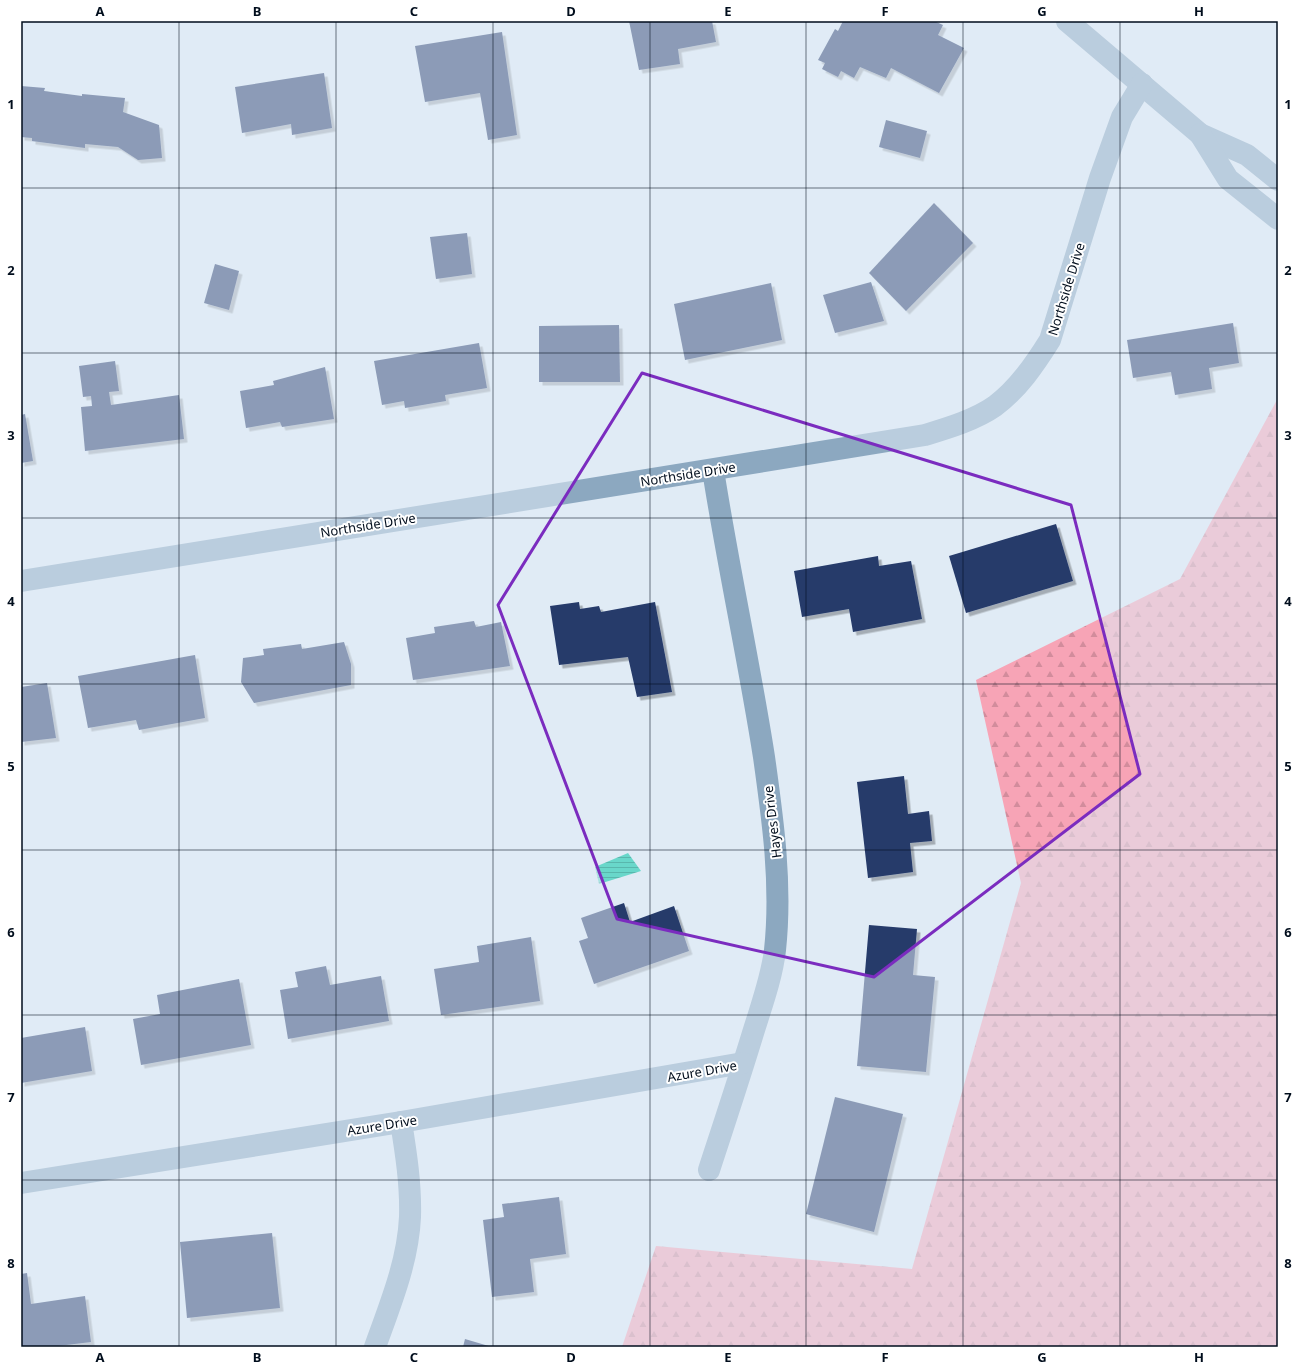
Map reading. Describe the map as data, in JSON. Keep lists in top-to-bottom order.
{
  "streets": {
    "street": ["Northside Drive", "Hayes Drive", "Azure Drive"]
  },
  "crossings": [
    ["Northside Drive", "Hayes Drive"],
    ["Hayes Drive", "Azure Drive"]
  ],
  "grid": {
    "columns": [
      "A",
      "B",
      "C",
      "D",
      "E",
      "F",
      "G",
      "H"
    ],
    "rows": [
      "1",
      "2",
      "3",
      "4",
      "5",
      "6",
      "7",
      "8"
    ]
  }
}
